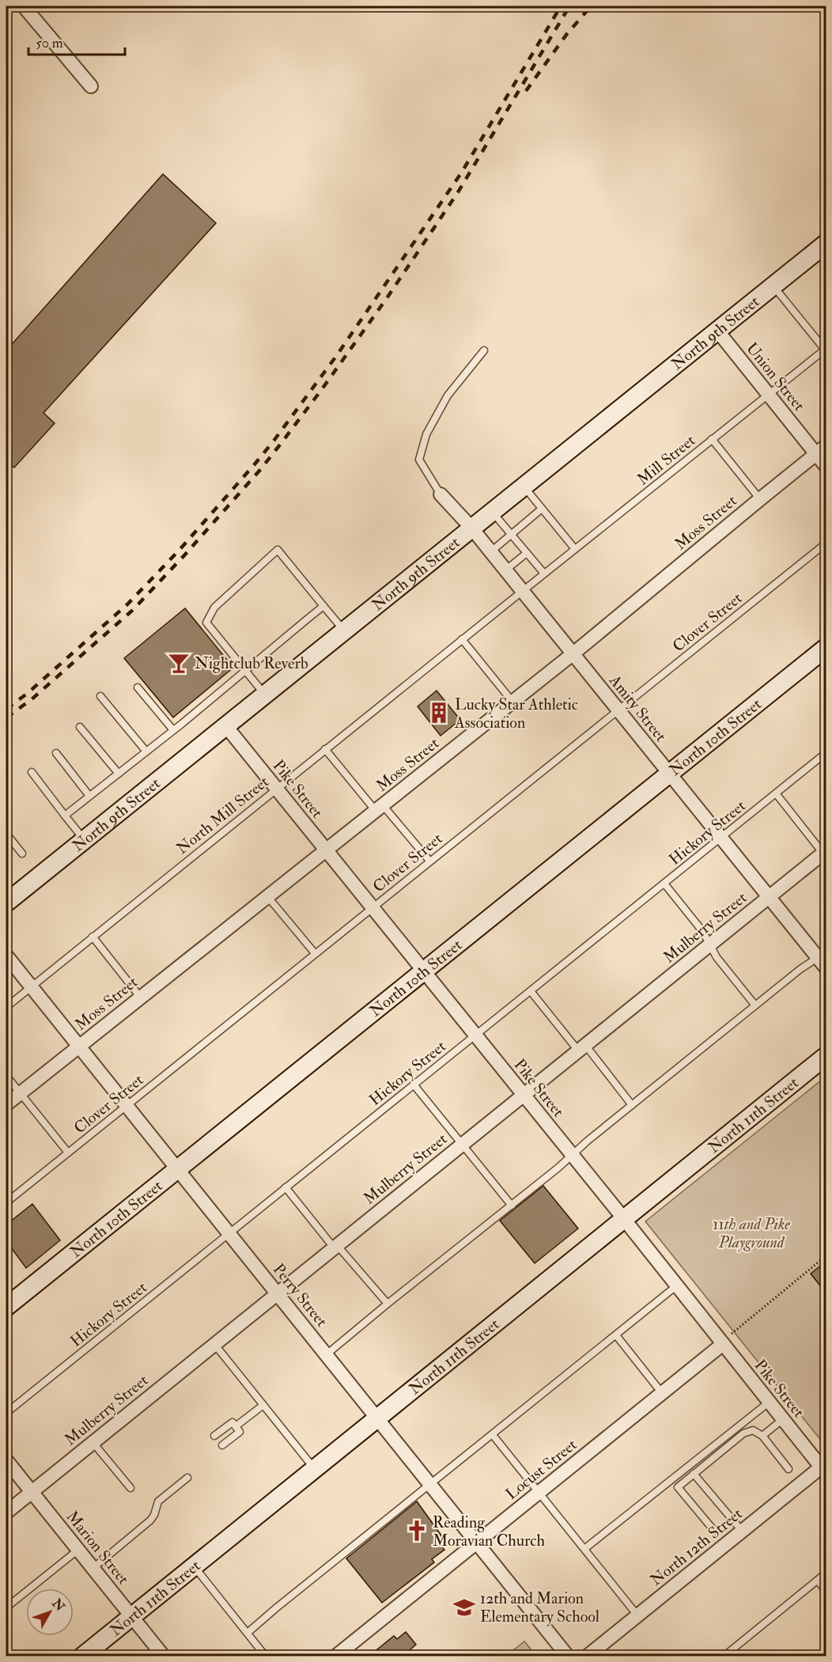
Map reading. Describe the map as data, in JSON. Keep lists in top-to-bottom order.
{
  "streets": {
    "street": [
      "North 9th Street",
      "Union Street",
      "Moss Street",
      "Amity Street",
      "North 10th Street",
      "Pike Street",
      "Mulberry Street",
      "North 11th Street",
      "Perry Street",
      "Locust Street",
      "North 12th Street",
      "Marion Street"
    ],
    "lane": [
      "Mill Street",
      "Clover Street",
      "North Mill Street",
      "Hickory Street"
    ]
  },
  "crossings": [
    ["North 9th Street", "Union Street"],
    ["North 9th Street", "Amity Street"],
    ["North 9th Street", "Pike Street"],
    ["Union Street", "Mill Street"],
    ["Union Street", "Moss Street"],
    ["Mill Street", "Amity Street"],
    ["Mill Street", "North Mill Street"],
    ["Moss Street", "Amity Street"],
    ["Moss Street", "Pike Street"],
    ["Moss Street", "Perry Street"],
    ["Clover Street", "Amity Street"],
    ["Clover Street", "Pike Street"],
    ["Clover Street", "Perry Street"],
    ["Amity Street", "North 10th Street"],
    ["Amity Street", "North Mill Street"],
    ["Amity Street", "Hickory Street"],
    ["Amity Street", "Mulberry Street"],
    ["North 10th Street", "Pike Street"],
    ["North 10th Street", "Perry Street"],
    ["Pike Street", "North Mill Street"],
    ["Pike Street", "Hickory Street"],
    ["Pike Street", "Mulberry Street"],
    ["Pike Street", "North 11th Street"],
    ["Pike Street", "Locust Street"],
    ["Pike Street", "North 12th Street"],
    ["North Mill Street", "Perry Street"],
    ["Hickory Street", "Perry Street"],
    ["Mulberry Street", "Perry Street"],
    ["Mulberry Street", "Marion Street"],
    ["North 11th Street", "Perry Street"],
    ["North 11th Street", "Marion Street"],
    ["Perry Street", "Locust Street"]
  ],
  "parks": ["11th and Pike Playground"],
  "places": {
    "bar": ["Nightclub Reverb"],
    "building": ["Lucky Star Athletic Association"],
    "church": ["Reading Moravian Church"],
    "school or university": ["12th and Marion Elementary School"]
  },
  "scale_bar": "50 m",
  "north": "top right"
}
